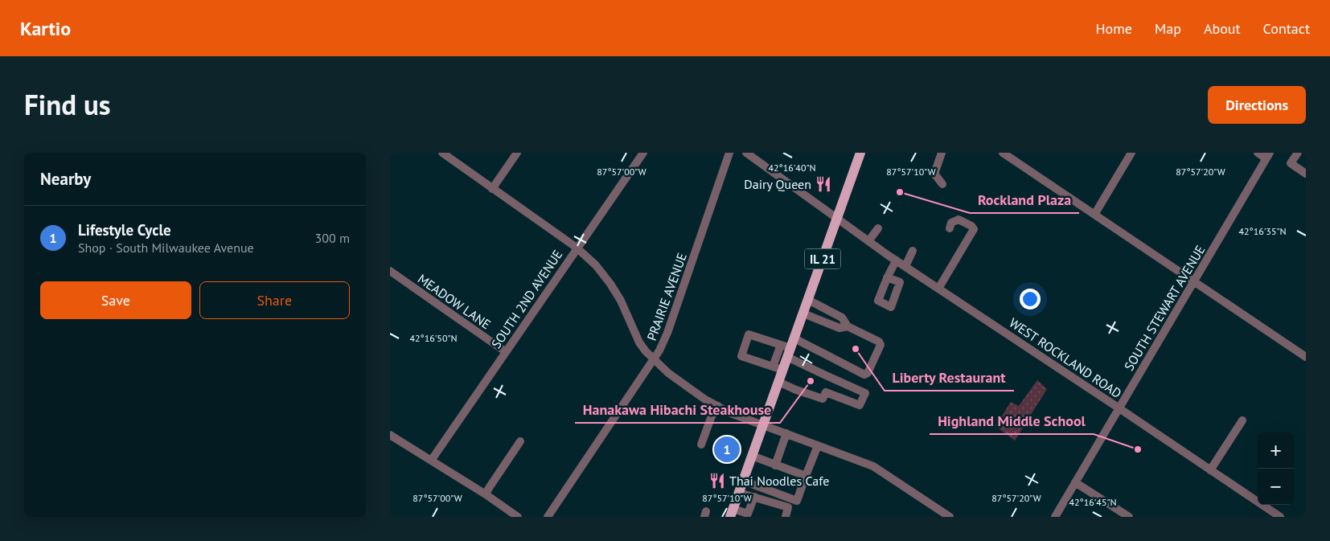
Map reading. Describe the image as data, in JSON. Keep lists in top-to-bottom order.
{
  "streets": {
    "main road": ["IL 21"],
    "street": [
      "PRAIRIE AVENUE",
      "SOUTH 2ND AVENUE",
      "MEADOW LANE",
      "SOUTH STEWART AVENUE",
      "WEST ROCKLAND ROAD"
    ]
  },
  "crossings": [
    ["IL 21", "WEST ROCKLAND ROAD"],
    ["SOUTH 2ND AVENUE", "MEADOW LANE"],
    ["SOUTH STEWART AVENUE", "WEST ROCKLAND ROAD"]
  ],
  "places": {
    "restaurant": ["Dairy Queen", "Thai Noodles Cafe"],
    "other": [
      "Rockland Plaza",
      "Liberty Restaurant",
      "Hanakawa Hibachi Steakhouse",
      "Highland Middle School"
    ]
  },
  "page": {
    "header": "Kartio",
    "nav": [
      "Home",
      "Map",
      "About",
      "Contact"
    ],
    "title": "Find us",
    "buttons": [
      "Directions",
      ["Save", "Share"]
    ],
    "heading": "Nearby",
    "list": [
      {
        "mark": "1",
        "name": "Lifestyle Cycle",
        "note": "Shop · South Milwaukee Avenue",
        "value": "300 m"
      }
    ],
    "map_buttons": ["+", "−"],
    "pins": "1"
  },
  "coordinates": [
    "42°16'40\"N",
    "87°57'00\"W",
    "87°57'10\"W",
    "87°57'20\"W",
    "42°16'35\"N",
    "42°16'50\"N",
    "42°16'45\"N"
  ]
}
